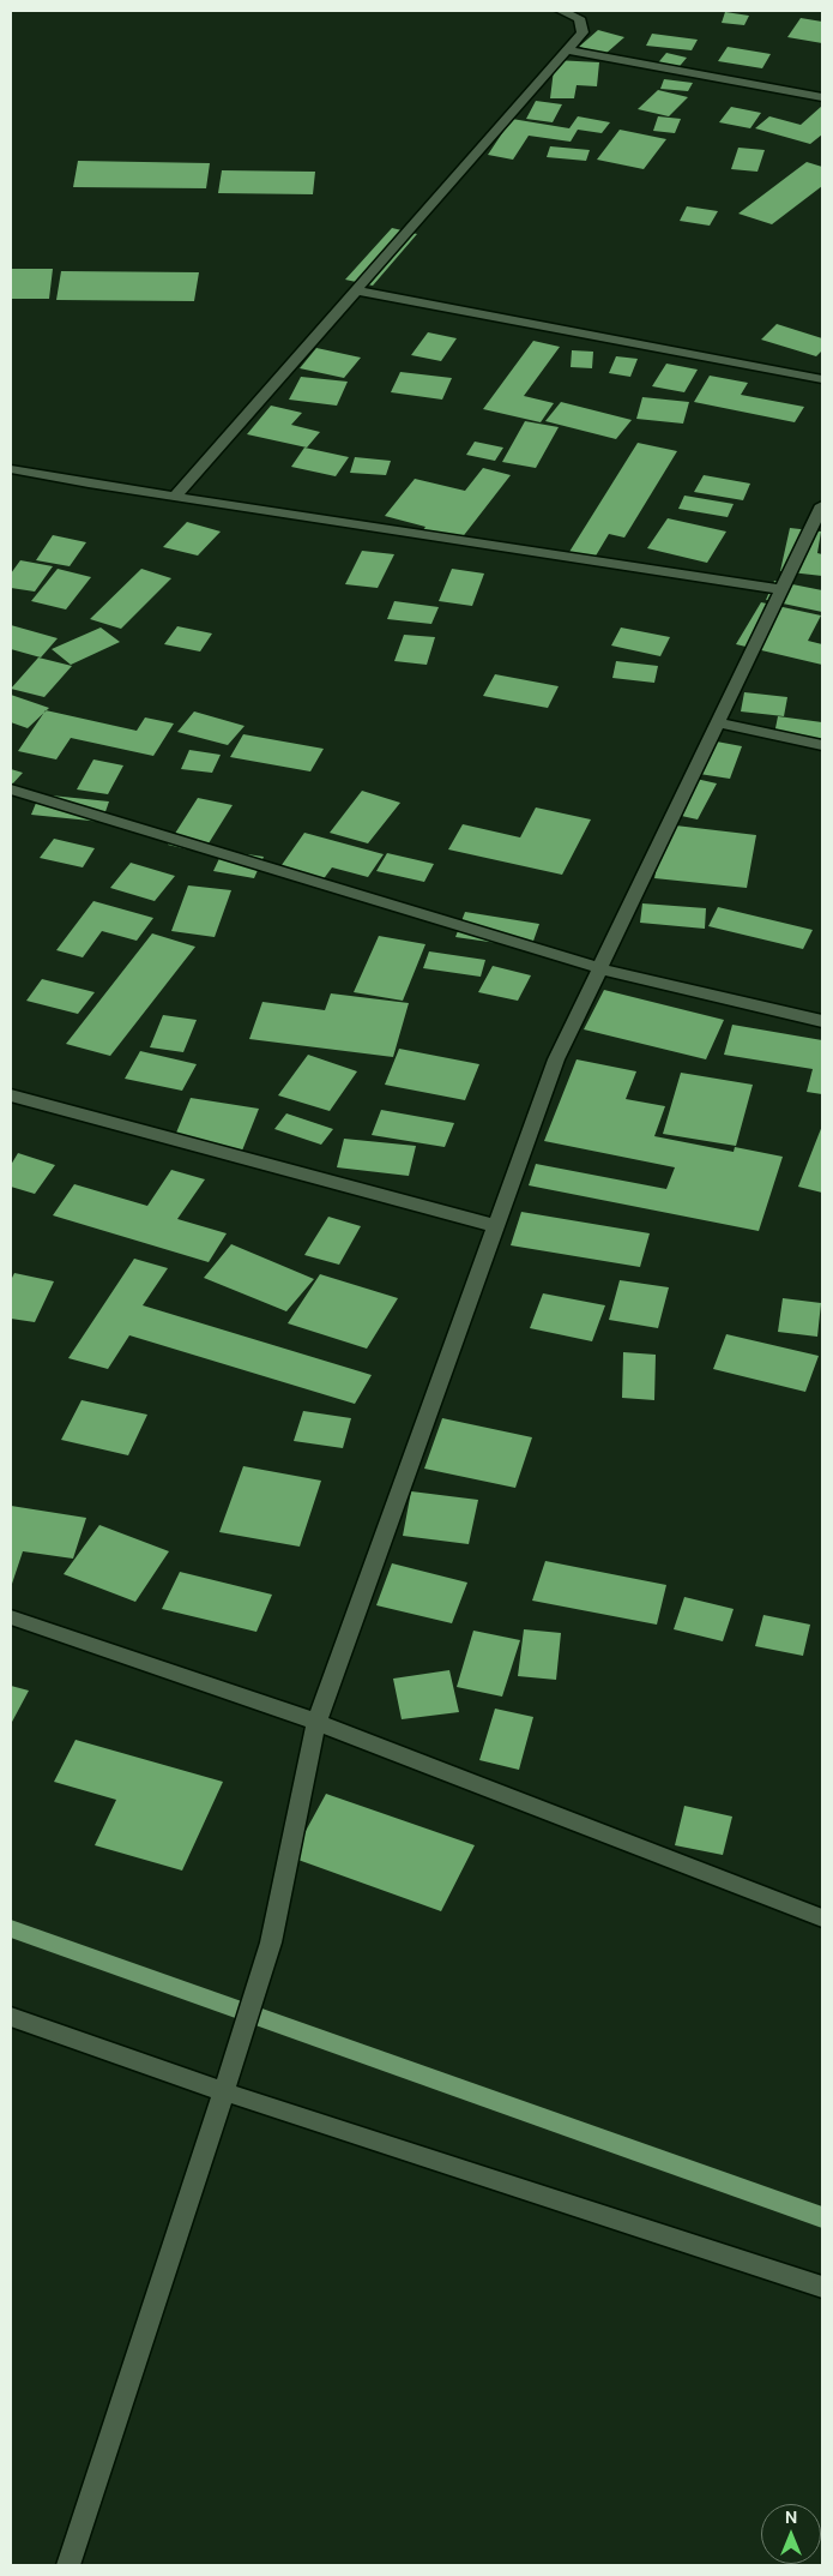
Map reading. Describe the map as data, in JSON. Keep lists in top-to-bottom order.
{
  "north": "top"
}
